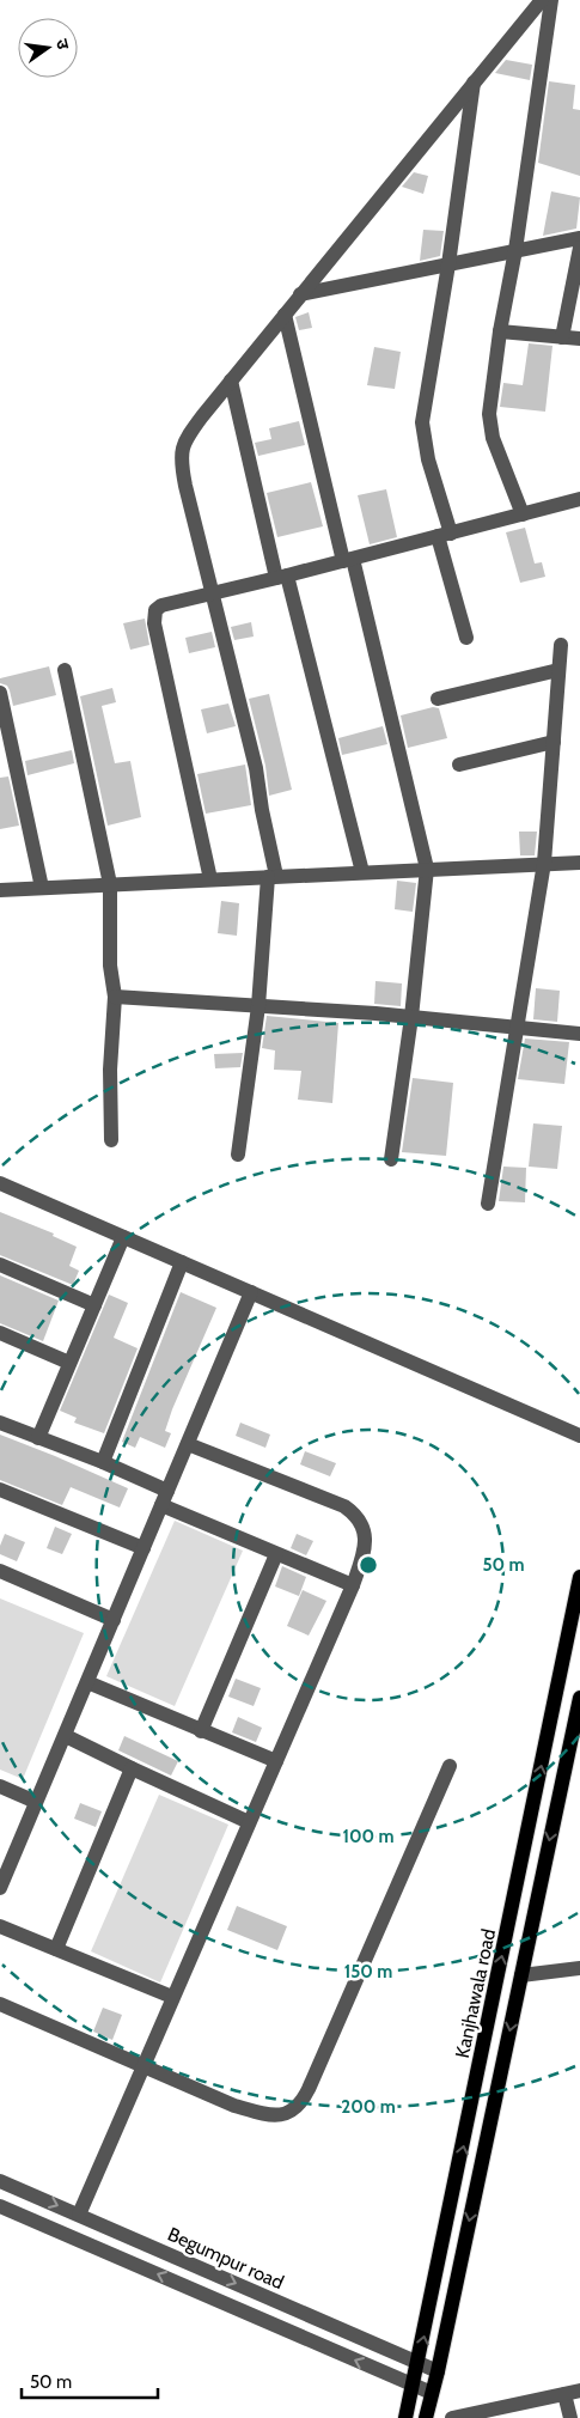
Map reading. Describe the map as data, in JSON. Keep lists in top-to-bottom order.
{
  "streets": {
    "main road": ["Kanjhawala road"],
    "street": ["Begumpur road"]
  },
  "crossings": [
    ["Kanjhawala road", "Begumpur road"]
  ],
  "scale_bar": "50 m",
  "north": "right",
  "rings": [
    "50 m",
    "100 m",
    "150 m",
    "200 m"
  ]
}
